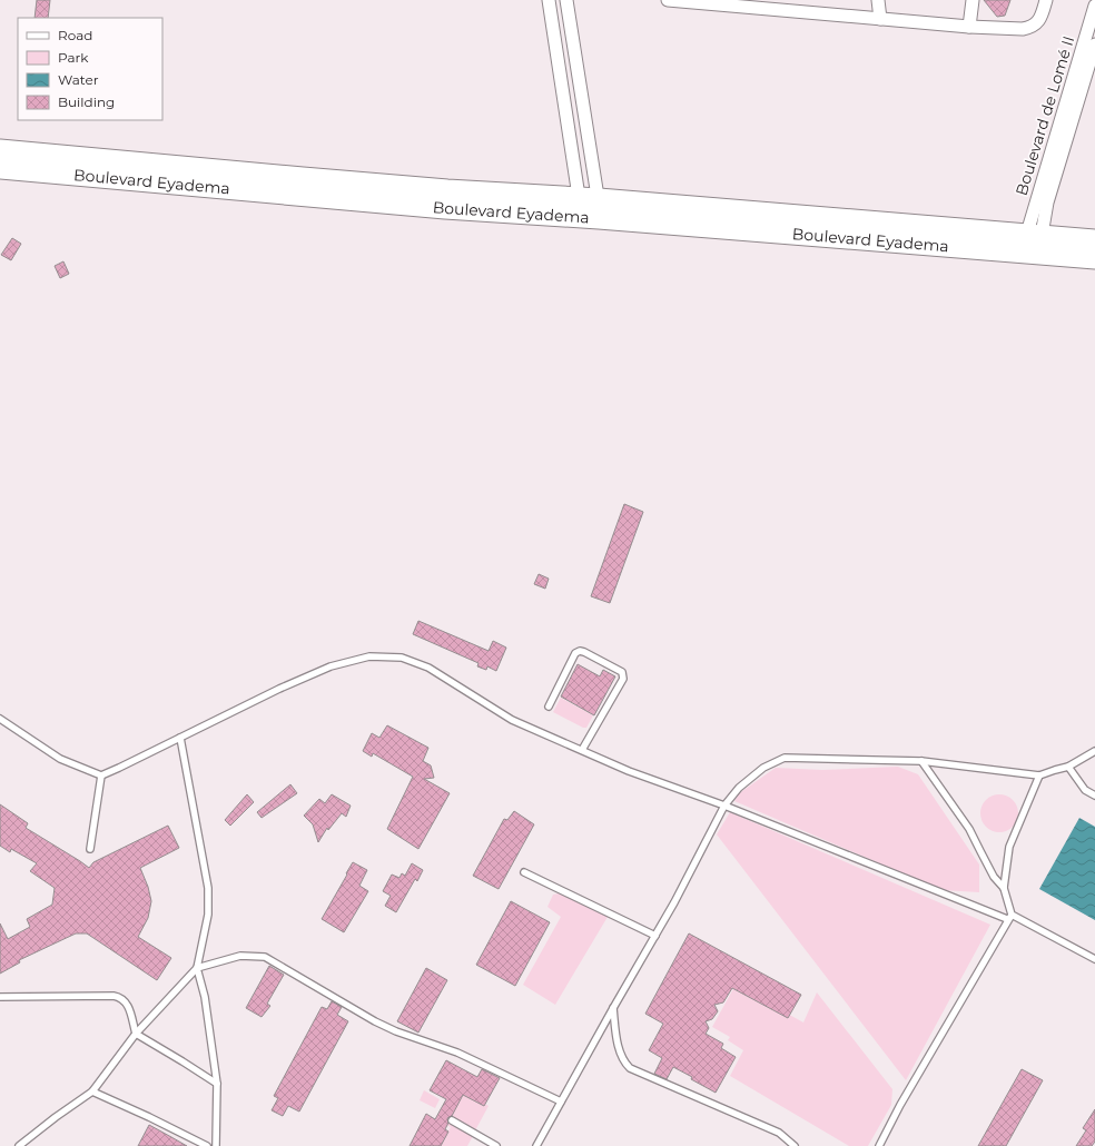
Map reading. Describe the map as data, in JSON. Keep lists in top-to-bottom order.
{
  "streets": {
    "highway": ["Boulevard Eyadema"],
    "street": ["Boulevard de Lomé II"]
  },
  "legend": [
    "Road",
    "Park",
    "Water",
    "Building"
  ]
}
